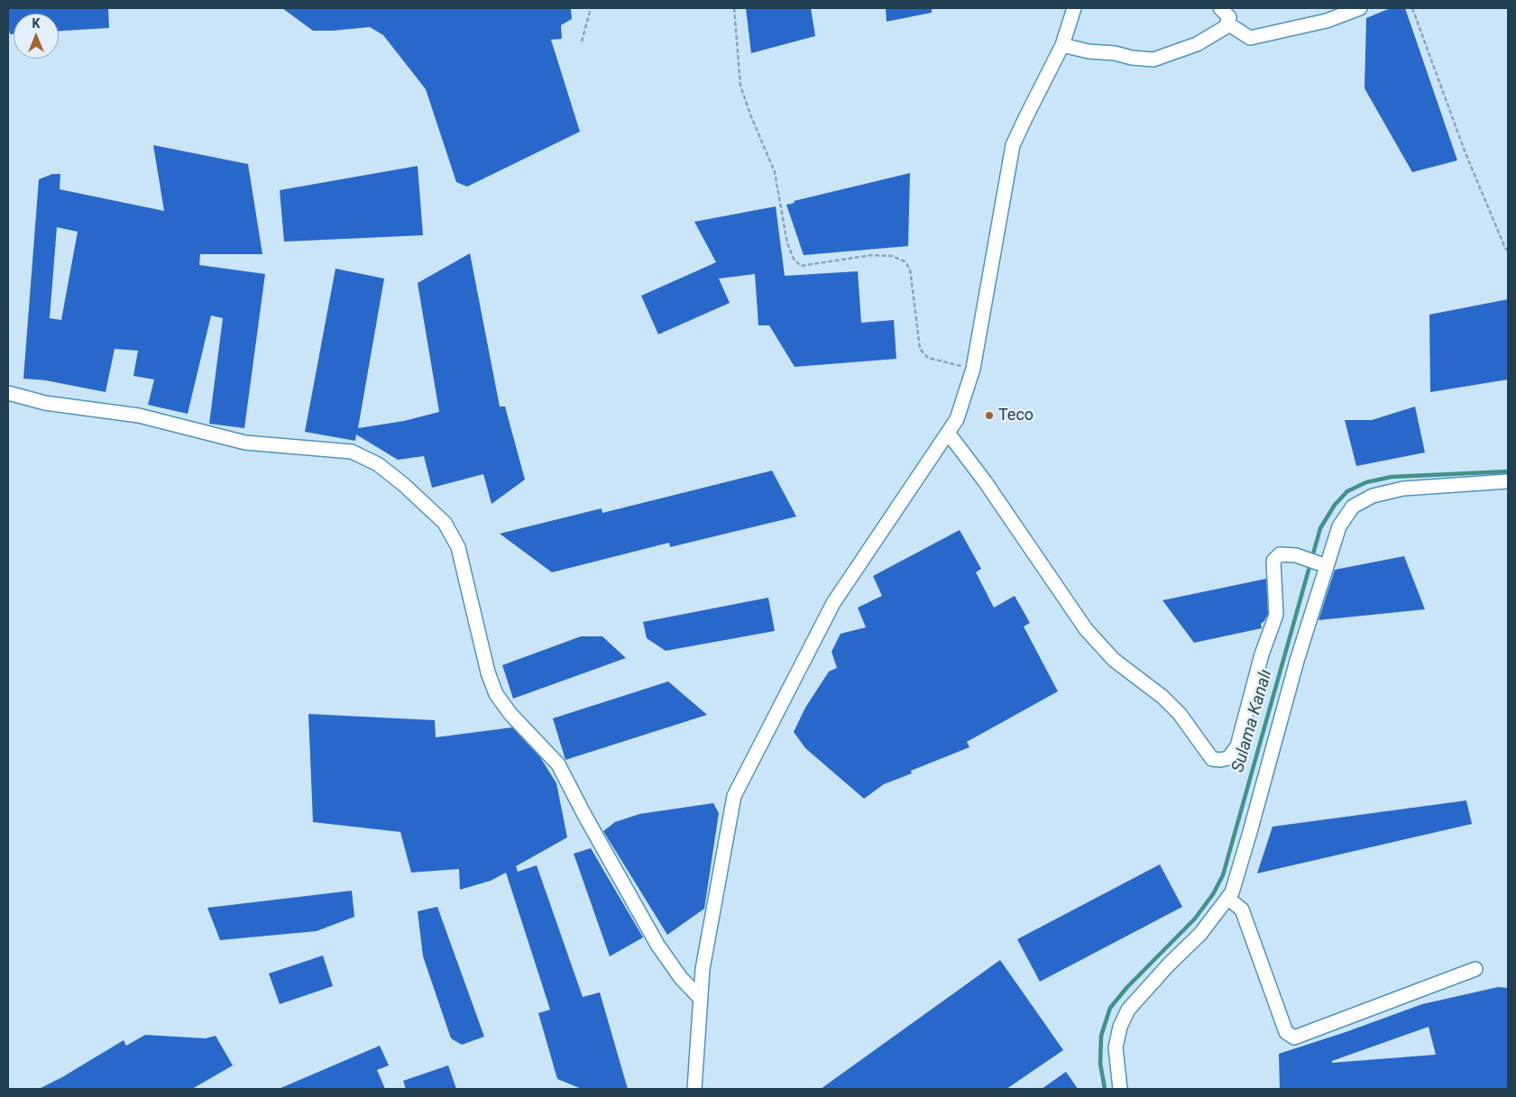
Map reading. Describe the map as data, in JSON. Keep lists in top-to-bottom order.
{
  "water": ["Sulama Kanalı"],
  "places": ["Teco"],
  "north": "top"
}
